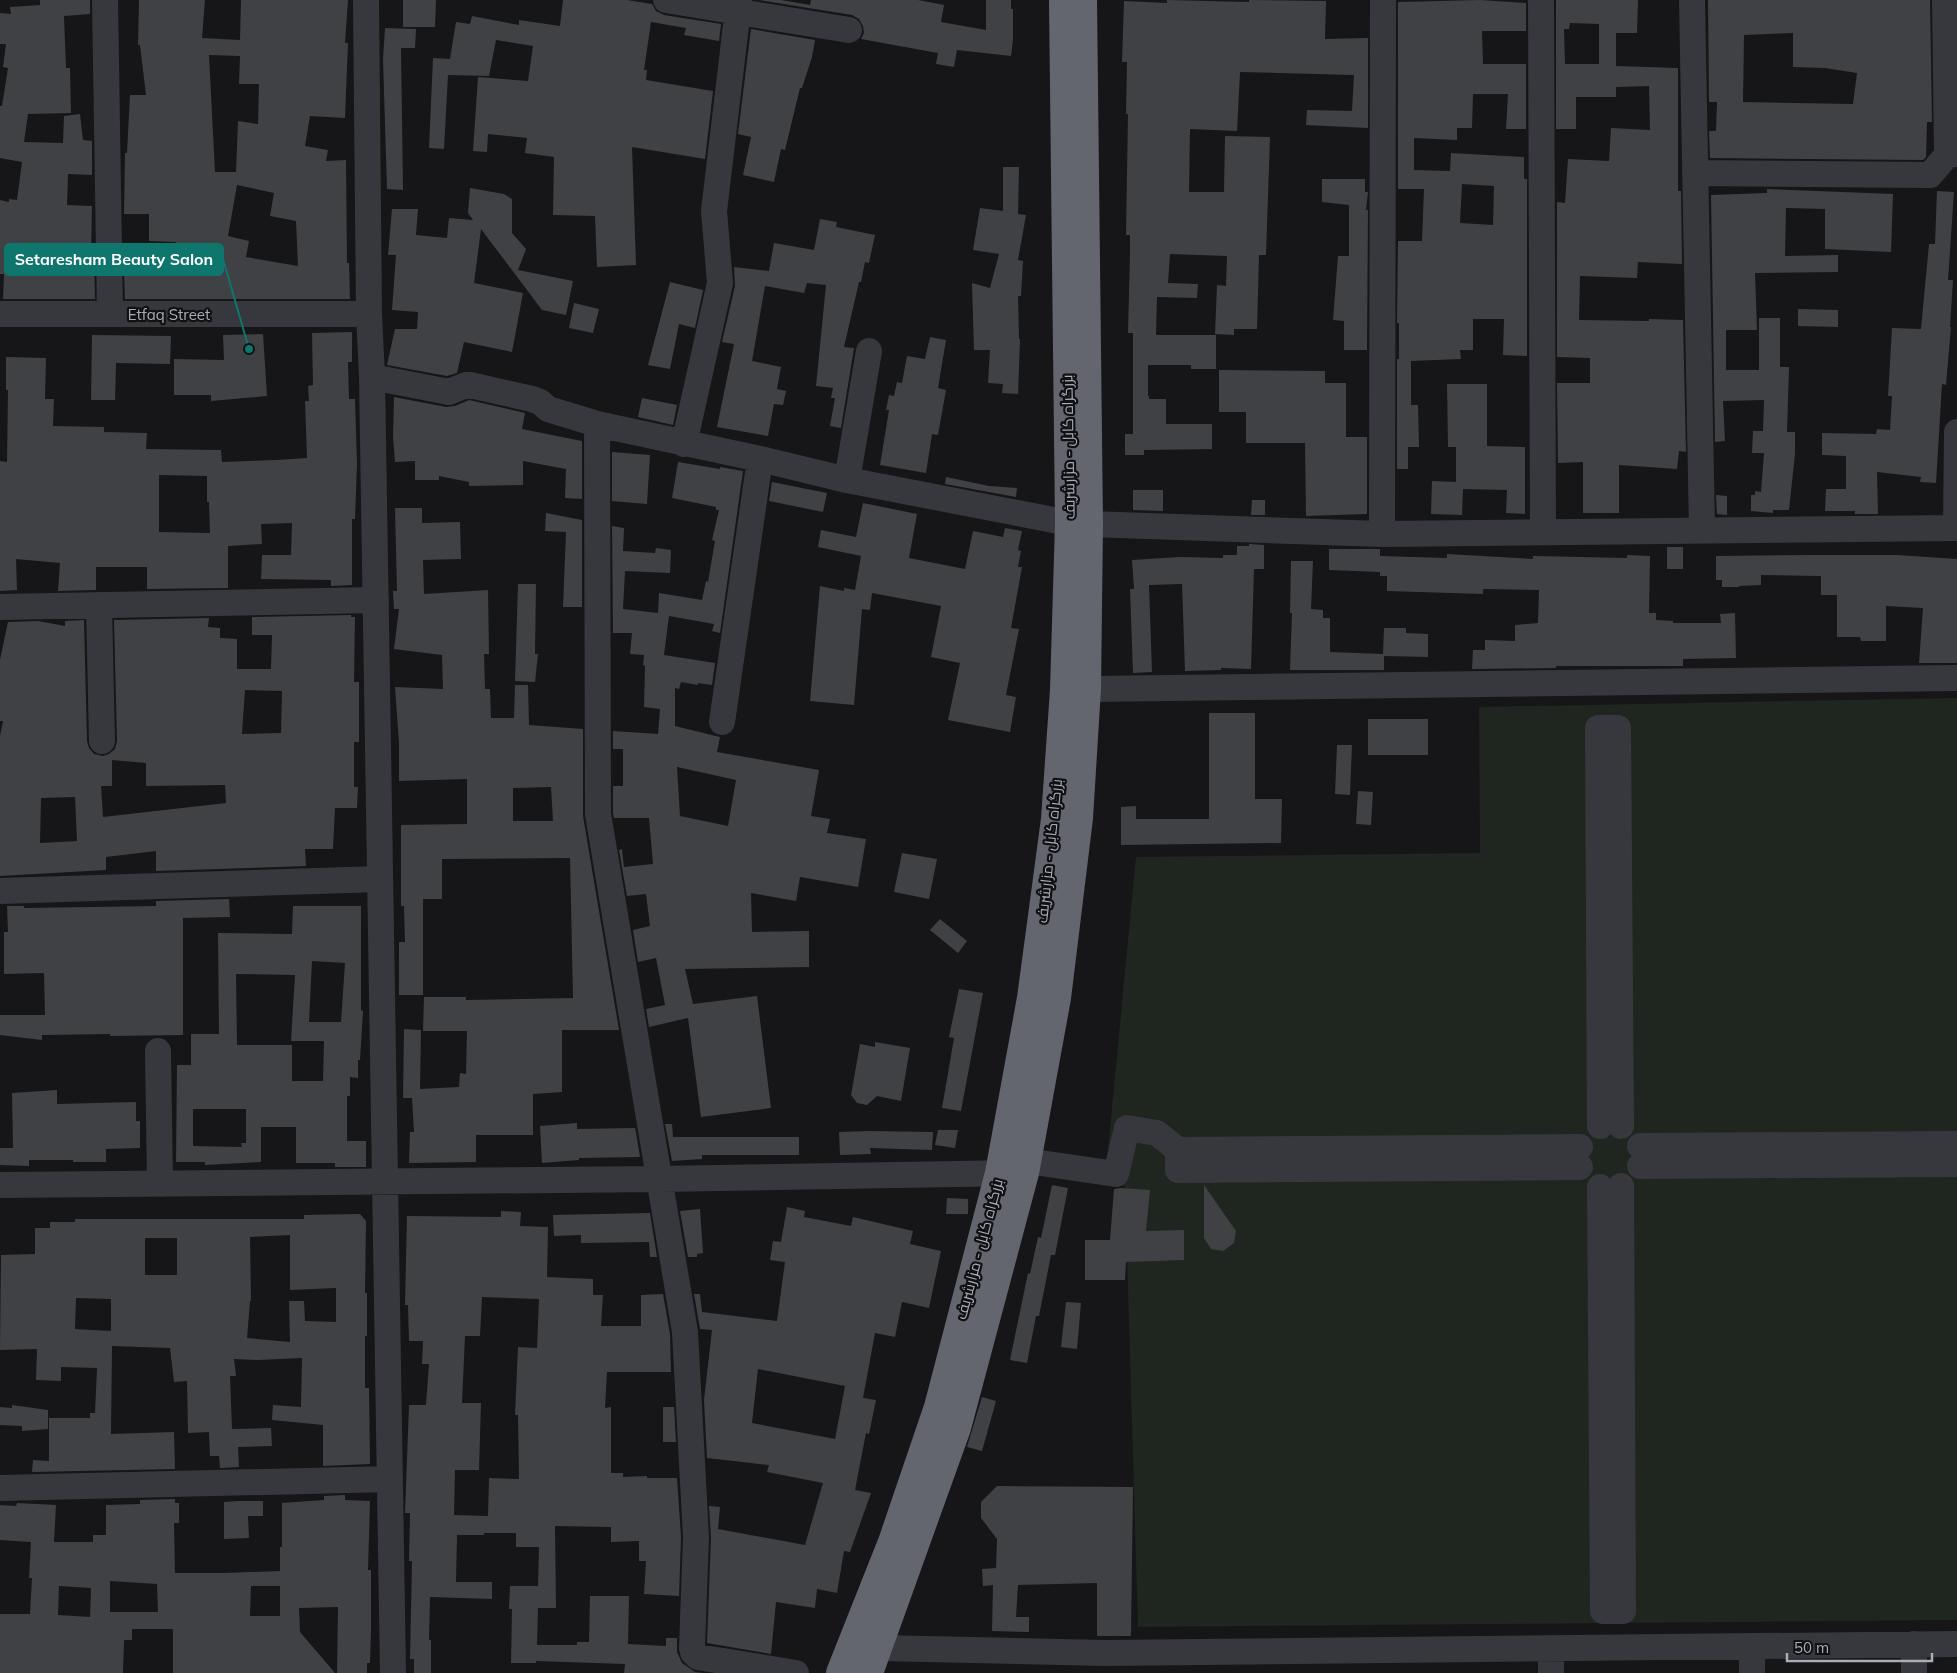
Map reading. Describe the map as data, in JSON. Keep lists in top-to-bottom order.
{
  "streets": {
    "highway": ["بزرگراه کابل - مزارشریف"],
    "street": ["Etfaq Street"]
  },
  "places": ["Setaresham Beauty Salon"],
  "scale_bar": "50 m"
}
